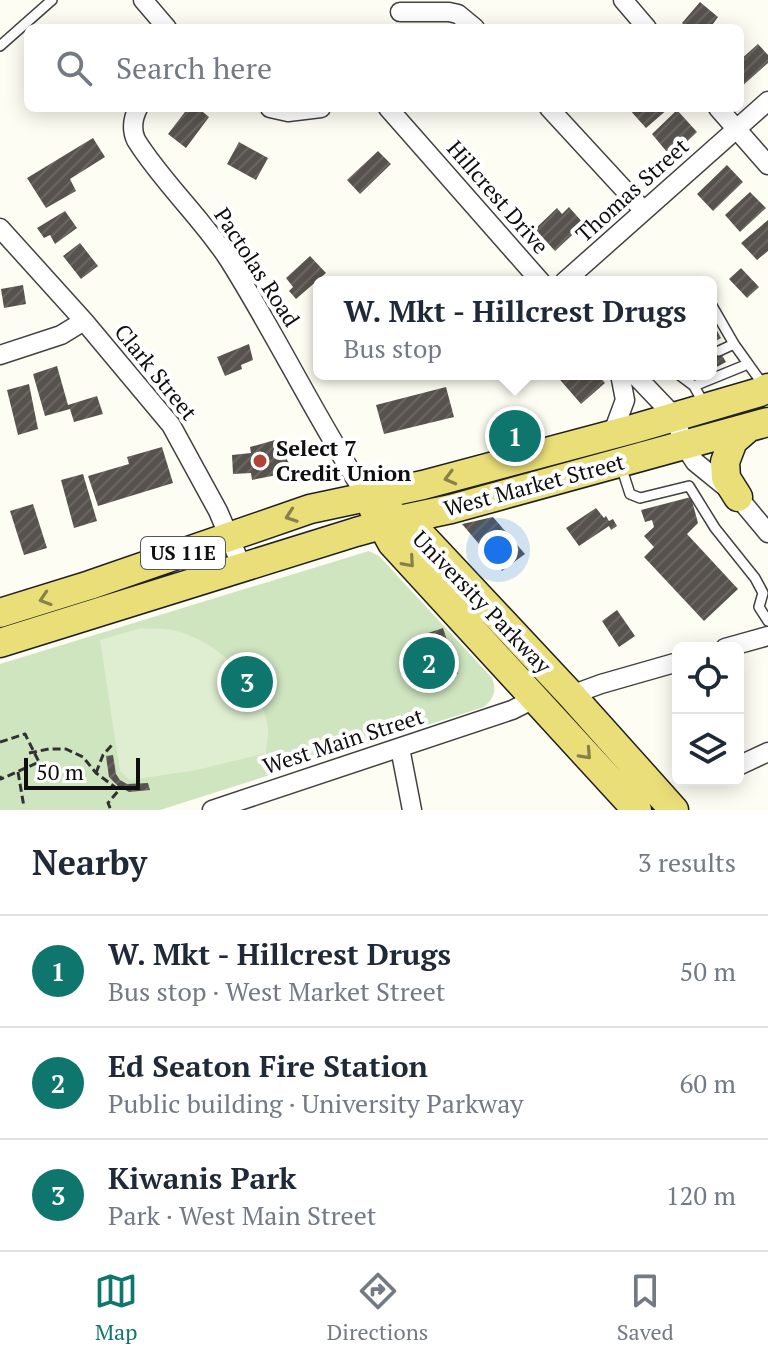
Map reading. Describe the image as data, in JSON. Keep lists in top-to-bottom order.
{
  "streets": {
    "main road": ["West Market Street", "US 11E", "University Parkway"],
    "street": [
      "Thomas Street",
      "Hillcrest Drive",
      "Pactolas Road",
      "Clark Street",
      "West Main Street"
    ]
  },
  "crossings": [
    ["Pactolas Road", "West Market Street"],
    ["Pactolas Road", "University Parkway"],
    ["Clark Street", "West Market Street"],
    ["West Market Street", "US 11E"],
    ["West Market Street", "University Parkway"],
    ["University Parkway", "West Main Street"]
  ],
  "places": ["Select 7 Credit Union"],
  "scale_bar": "50 m",
  "page": {
    "search": "Search here",
    "popup": ["W. Mkt - Hillcrest Drugs", "Bus stop"],
    "pins": ["1", "2", "3"],
    "scale": "50 m",
    "heading": ["Nearby", "3 results"],
    "list": [
      {
        "mark": "1",
        "name": "W. Mkt - Hillcrest Drugs",
        "note": "Bus stop · West Market Street",
        "value": "50 m"
      },
      {
        "mark": "2",
        "name": "Ed Seaton Fire Station",
        "note": "Public building · University Parkway",
        "value": "60 m"
      },
      {
        "mark": "3",
        "name": "Kiwanis Park",
        "note": "Park · West Main Street",
        "value": "120 m"
      }
    ],
    "nav": ["Map", "Directions", "Saved"]
  }
}
